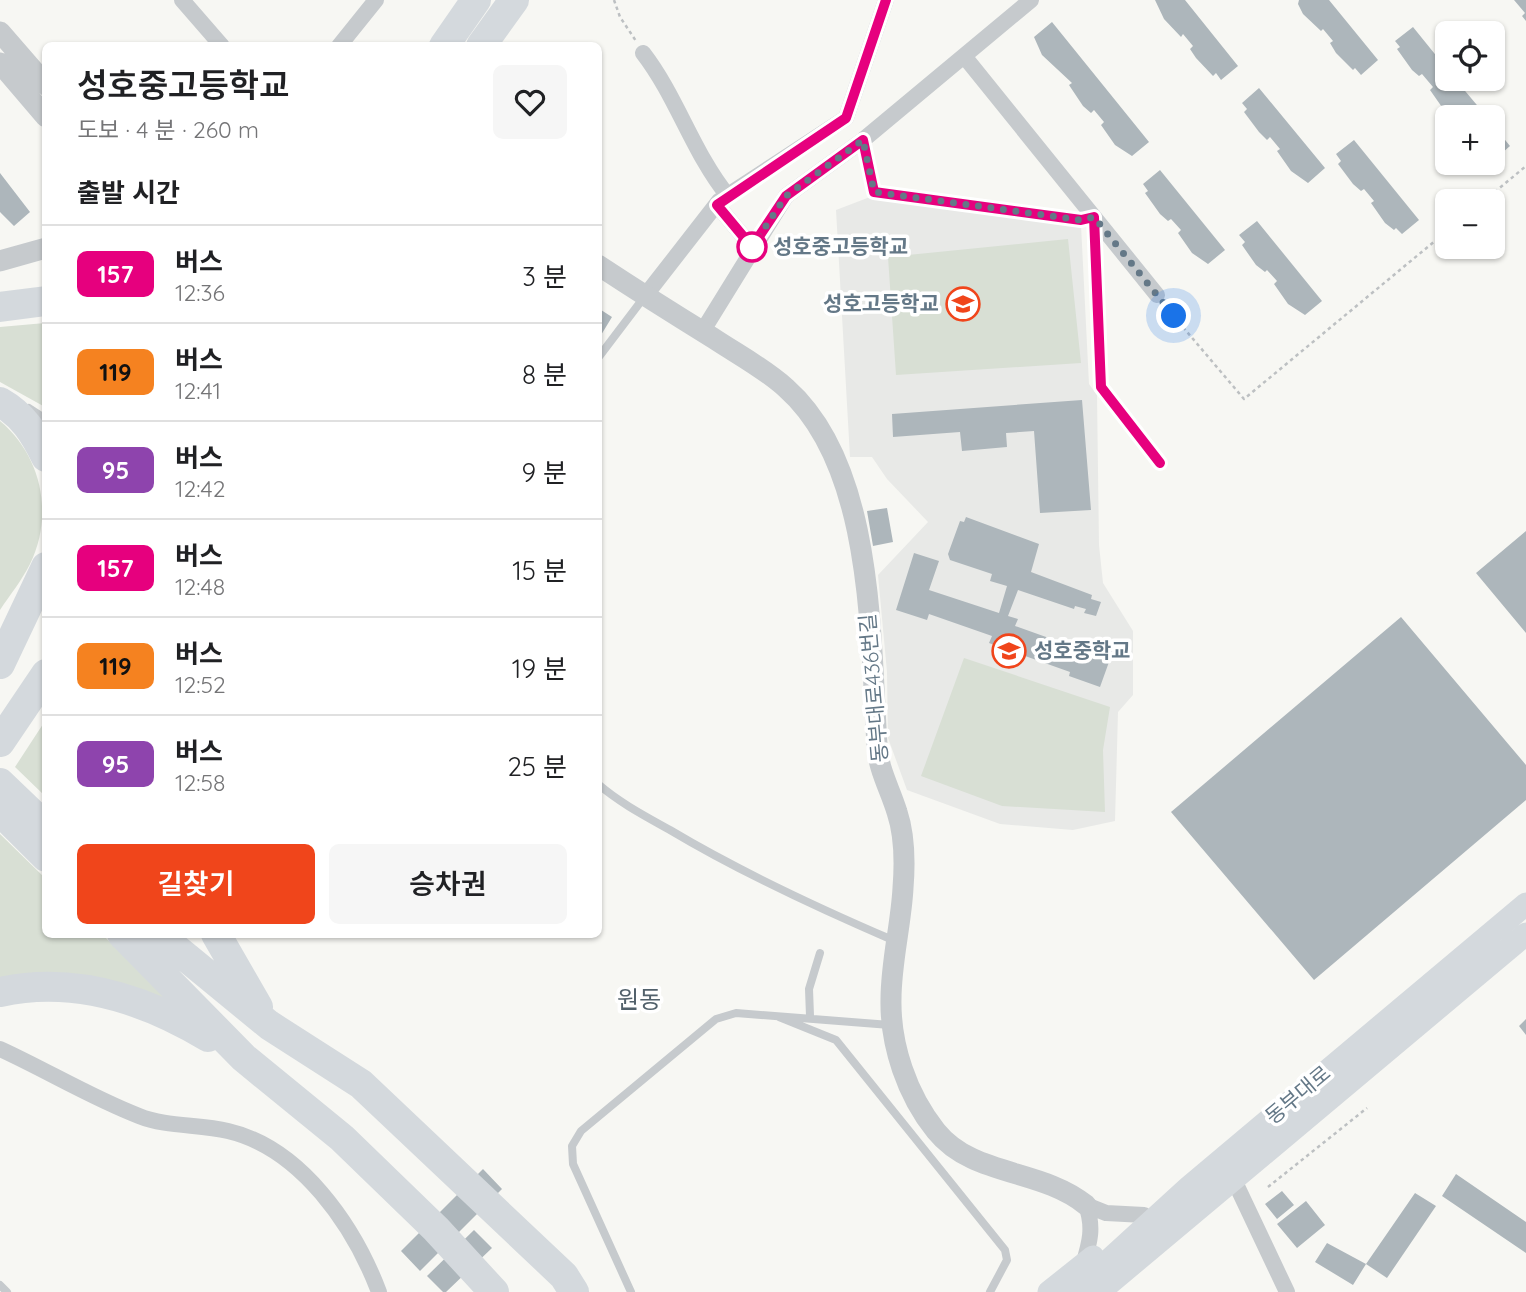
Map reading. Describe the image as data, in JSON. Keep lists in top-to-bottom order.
{
  "streets": {
    "main road": ["동부대로"],
    "street": ["동부대로436번길"]
  },
  "districts": ["원동"],
  "places": {
    "other": ["성호중고등학교"],
    "school or university": ["성호고등학교", "성호중학교"]
  },
  "lines": ["bus line 157"],
  "page": {
    "map_buttons": ["+", "−"],
    "heading": [
      ["성호중고등학교", "도보 · 4 분 · 260 m"],
      "출발 시간"
    ],
    "list": [
      {
        "mark": "157",
        "name": "버스",
        "note": "12:36",
        "value": "3 분"
      },
      {
        "mark": "119",
        "name": "버스",
        "note": "12:41",
        "value": "8 분"
      },
      {
        "mark": "95",
        "name": "버스",
        "note": "12:42",
        "value": "9 분"
      },
      {
        "mark": "157",
        "name": "버스",
        "note": "12:48",
        "value": "15 분"
      },
      {
        "mark": "119",
        "name": "버스",
        "note": "12:52",
        "value": "19 분"
      },
      {
        "mark": "95",
        "name": "버스",
        "note": "12:58",
        "value": "25 분"
      }
    ],
    "buttons": ["길찾기", "승차권"]
  }
}
